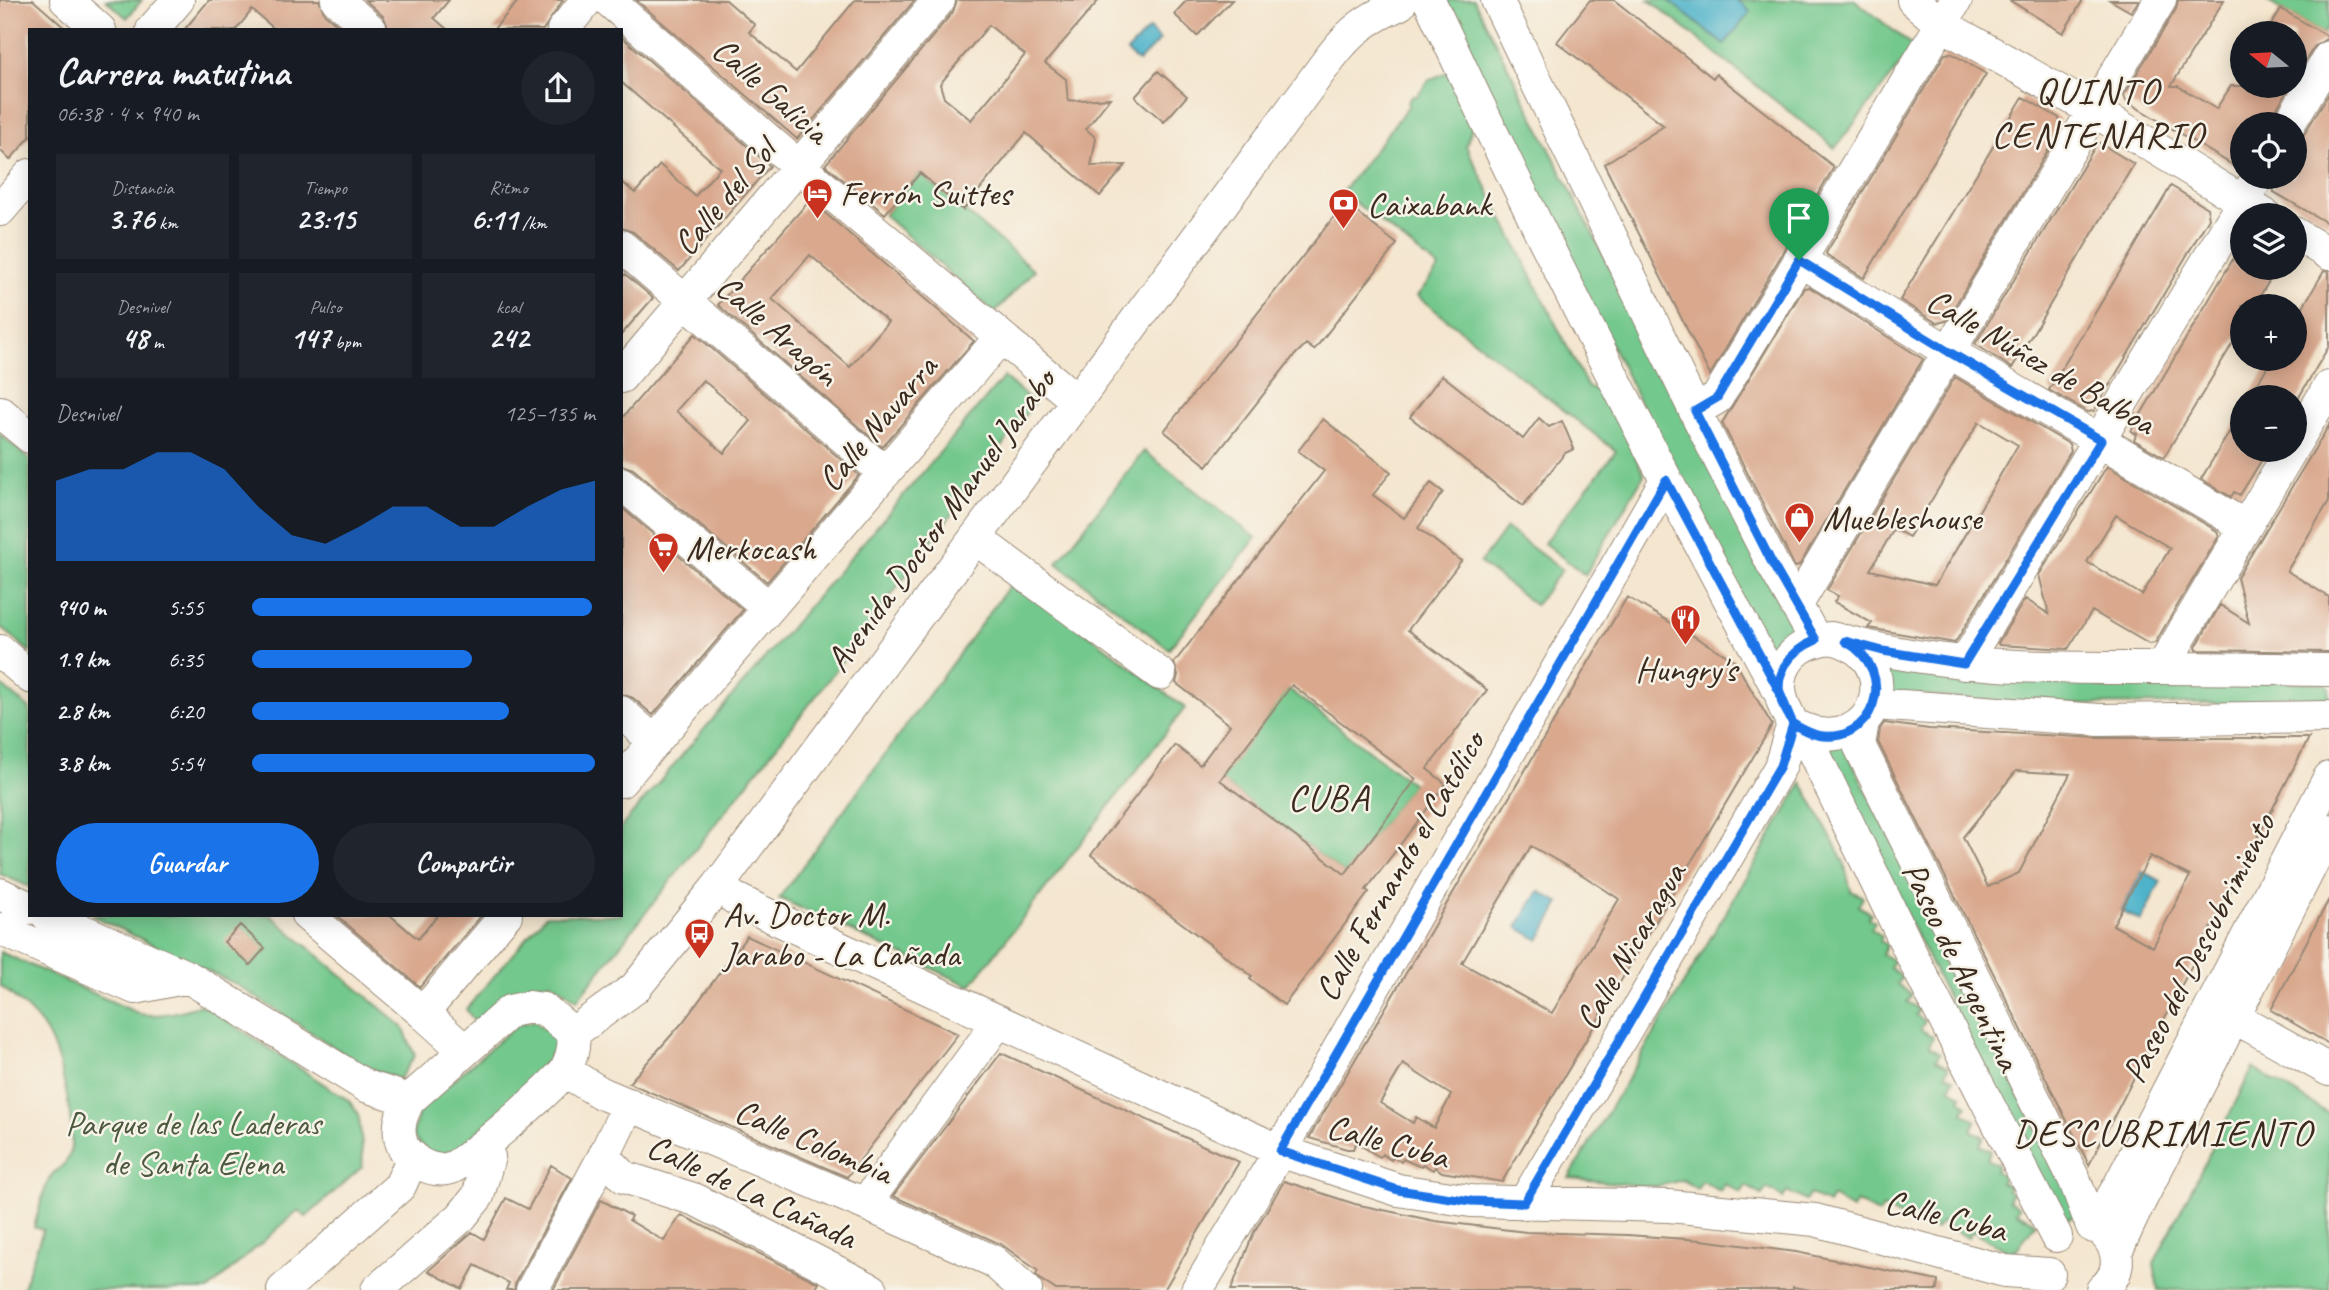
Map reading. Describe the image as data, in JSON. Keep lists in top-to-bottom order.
{
  "streets": {
    "street": [
      "Calle Galicia",
      "Calle del Sol",
      "Calle Aragón",
      "Calle Núñez de Balboa",
      "Calle Navarra",
      "Avenida Doctor Manuel Jarabo",
      "Calle Fernando el Católico",
      "Calle Nicaragua",
      "Paseo del Descubrimiento",
      "Paseo de Argentina",
      "Calle Colombia",
      "Calle Cuba",
      "Calle de La Cañada"
    ]
  },
  "crossings": [
    ["Calle Galicia", "Calle del Sol"],
    ["Calle Galicia", "Calle Navarra"],
    ["Calle Galicia", "Avenida Doctor Manuel Jarabo"],
    ["Calle del Sol", "Calle Aragón"],
    ["Calle Aragón", "Calle Navarra"],
    ["Avenida Doctor Manuel Jarabo", "Calle Cuba"],
    ["Calle Fernando el Católico", "Calle Cuba"],
    ["Calle Nicaragua", "Paseo de Argentina"],
    ["Calle Nicaragua", "Calle Cuba"],
    ["Paseo del Descubrimiento", "Paseo de Argentina"]
  ],
  "districts": ["QUINTO CENTENARIO", "CUBA", "DESCUBRIMIENTO"],
  "parks": ["Parque de las Laderas de Santa Elena"],
  "places": {
    "hotel": ["Ferrón Suittes"],
    "bank": ["Caixabank"],
    "shop": ["Muebleshouse"],
    "supermarket": ["Merkocash"],
    "restaurant": ["Hungry's"],
    "bus stop": ["Av. Doctor M. Jarabo - La Cañada"]
  },
  "north": "left",
  "page": {
    "map_buttons": ["+", "−"],
    "heading": ["Carrera matutina", "06:38 · 4 × 940 m"],
    "stats": [
      ["Distancia", "3.76 km"],
      ["Tiempo", "23:15"],
      ["Ritmo", "6:11 /km"],
      ["Desnivel", "48 m"],
      ["Pulso", "147 bpm"],
      ["kcal", "242"]
    ],
    "chart": ["Desnivel", "125–135 m"],
    "list": [
      {
        "name": "940 m",
        "note": "5:55"
      },
      {
        "name": "1.9 km",
        "note": "6:35"
      },
      {
        "name": "2.8 km",
        "note": "6:20"
      },
      {
        "name": "3.8 km",
        "note": "5:54"
      }
    ],
    "buttons": ["Guardar", "Compartir"]
  }
}
